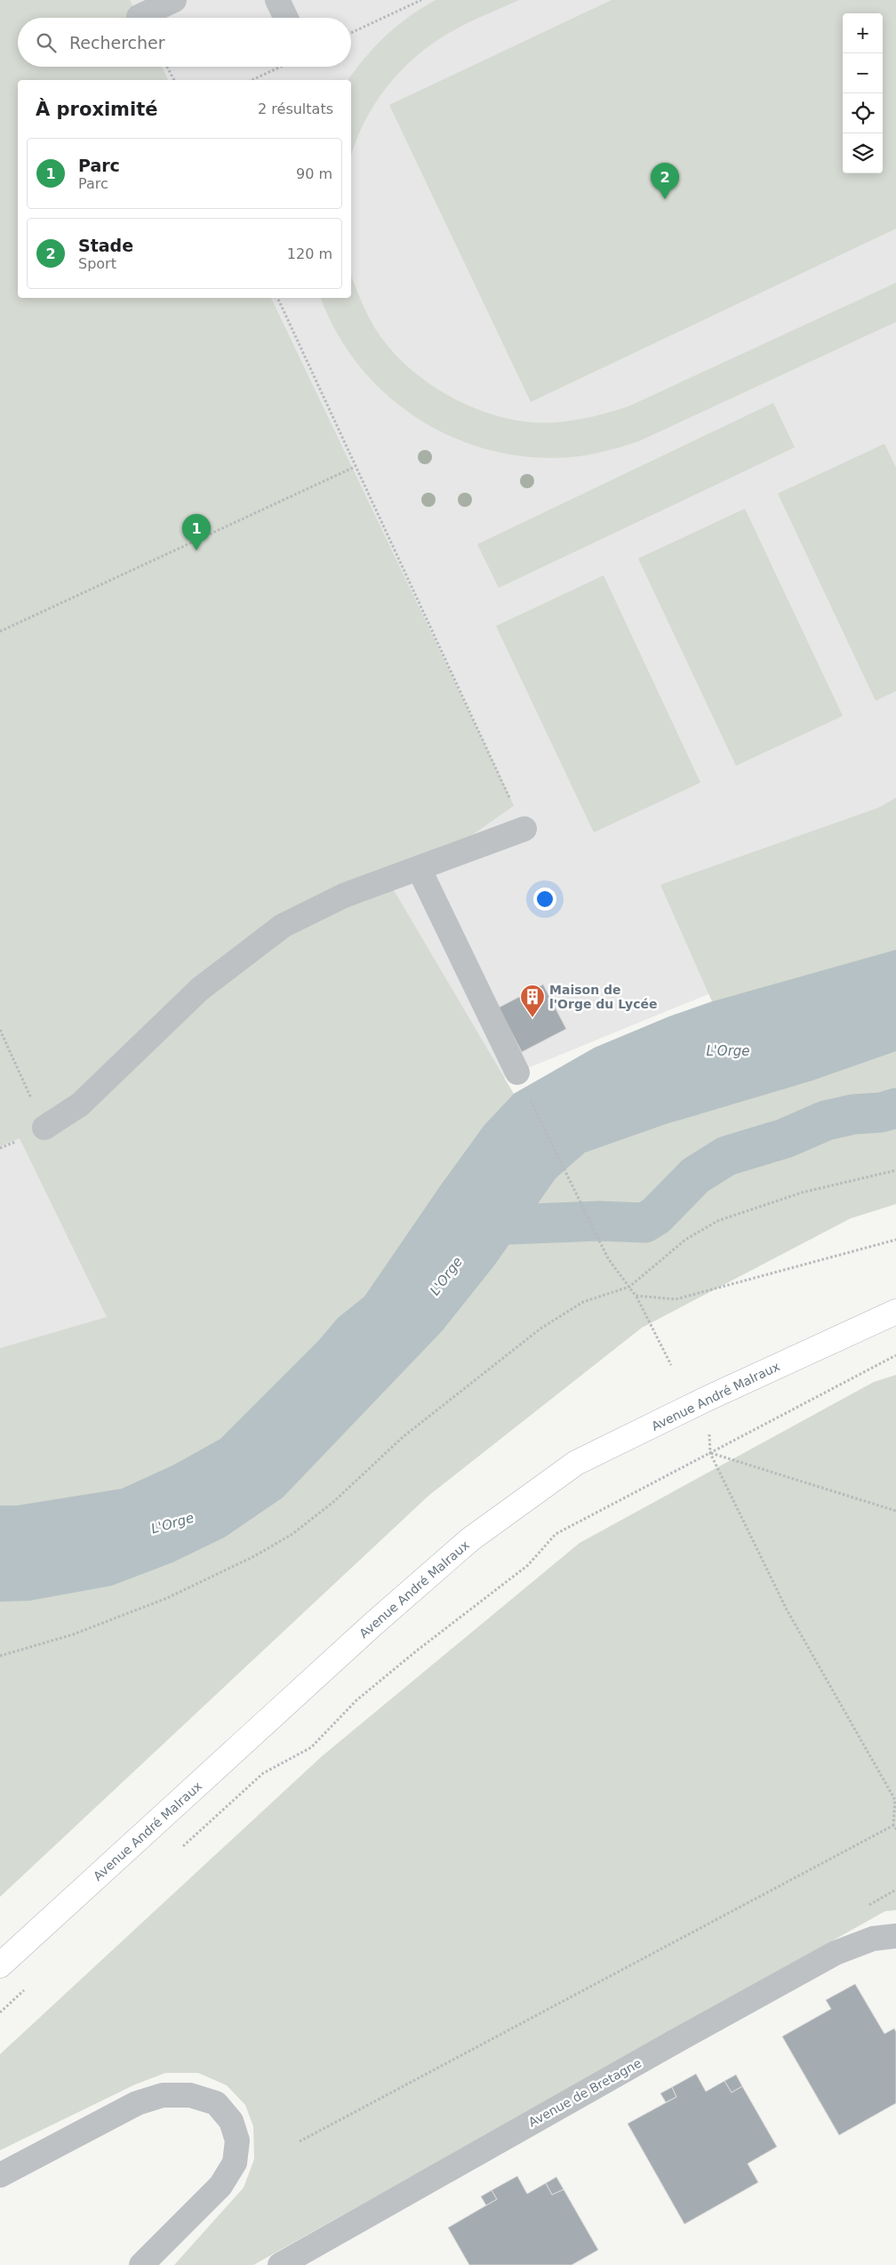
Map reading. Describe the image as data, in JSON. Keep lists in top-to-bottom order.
{
  "streets": {
    "main road": ["Avenue André Malraux"],
    "street": ["Avenue de Bretagne"]
  },
  "water": ["L'Orge"],
  "places": {
    "building": ["Maison de l'Orge du Lycée"]
  },
  "page": {
    "map_buttons": ["+", "−"],
    "search": "Rechercher",
    "heading": ["À proximité", "2 résultats"],
    "list": [
      {
        "mark": "1",
        "name": "Parc",
        "note": "Parc",
        "value": "90 m"
      },
      {
        "mark": "2",
        "name": "Stade",
        "note": "Sport",
        "value": "120 m"
      }
    ],
    "pins": ["2", "1"]
  }
}
